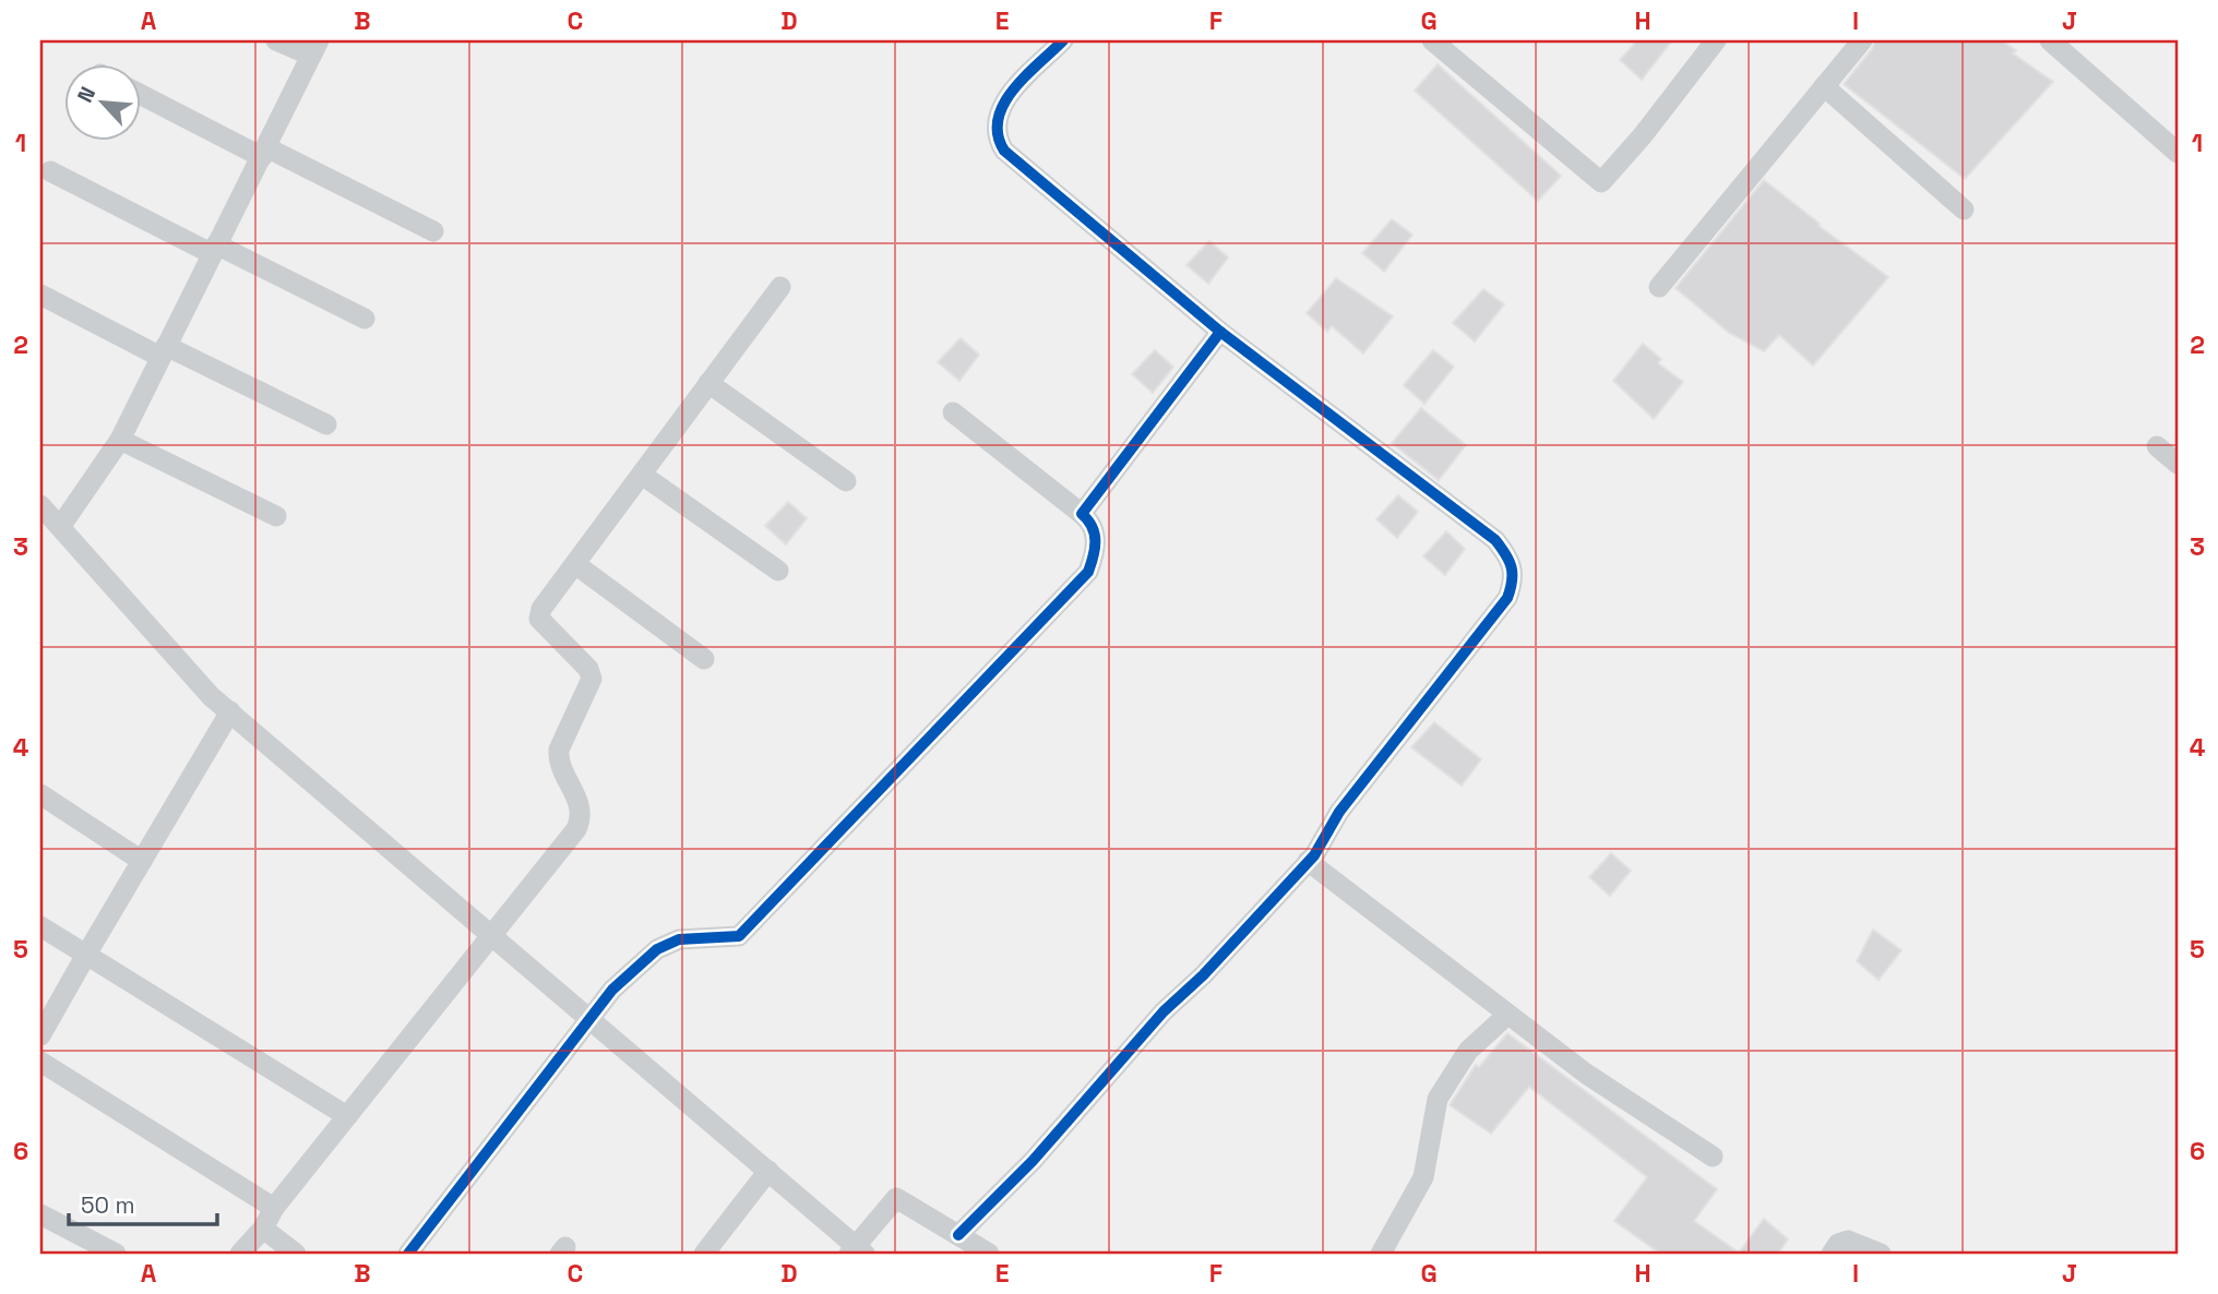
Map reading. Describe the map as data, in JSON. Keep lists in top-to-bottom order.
{
  "scale_bar": "50 m",
  "north": "top left",
  "grid": {
    "columns": [
      "A",
      "B",
      "C",
      "D",
      "E",
      "F",
      "G",
      "H",
      "I",
      "J"
    ],
    "rows": [
      "1",
      "2",
      "3",
      "4",
      "5",
      "6"
    ]
  }
}
